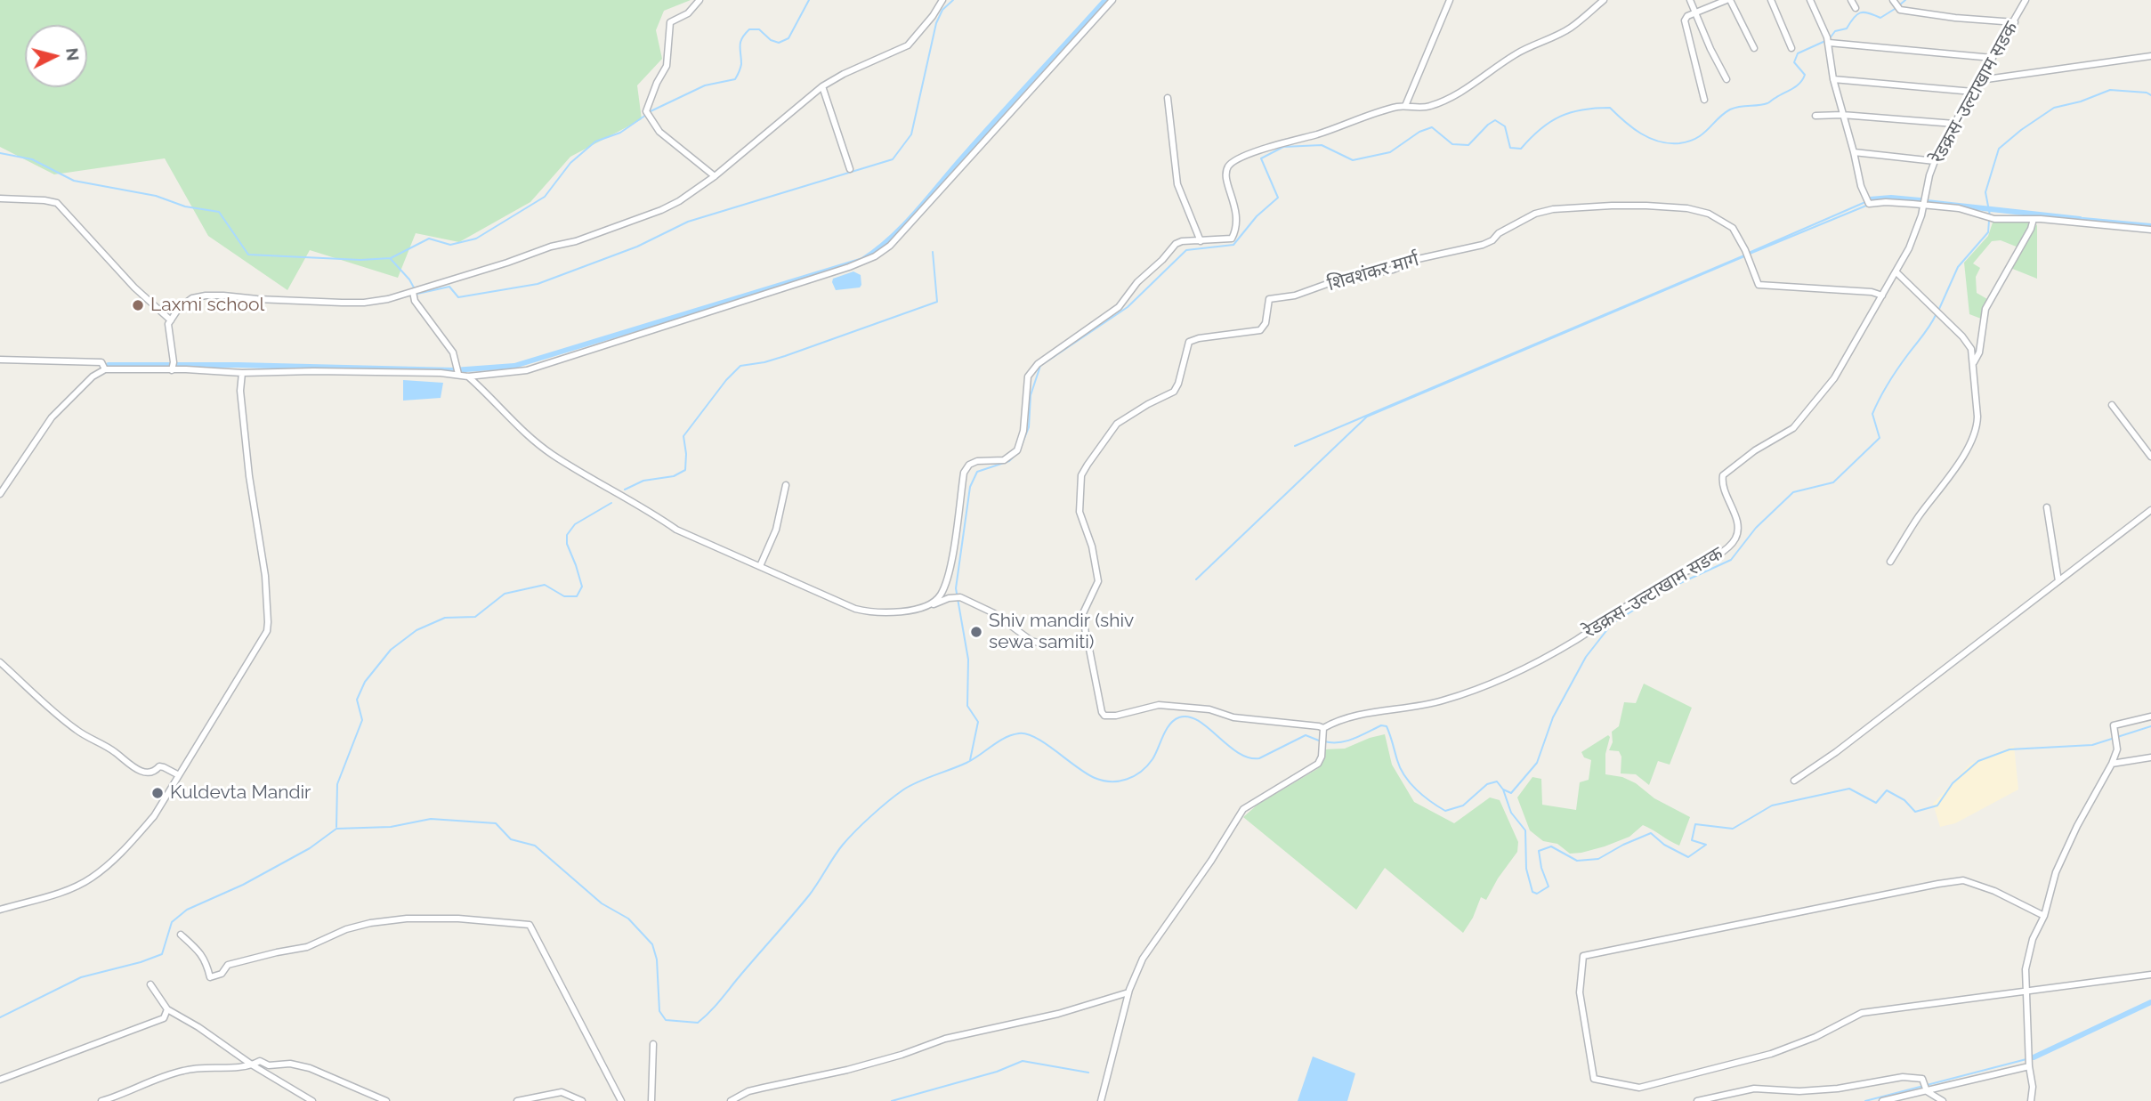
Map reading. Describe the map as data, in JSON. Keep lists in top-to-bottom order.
{
  "streets": {
    "street": ["रेडक्रस-उल्टाखाम सडक", "शिवशंकर मार्ग"]
  },
  "crossings": [
    ["रेडक्रस-उल्टाखाम सडक", "शिवशंकर मार्ग"]
  ],
  "places": ["Laxmi school", "Shiv mandir (shiv sewa samiti)", "Kuldevta Mandir"],
  "north": "right"
}
